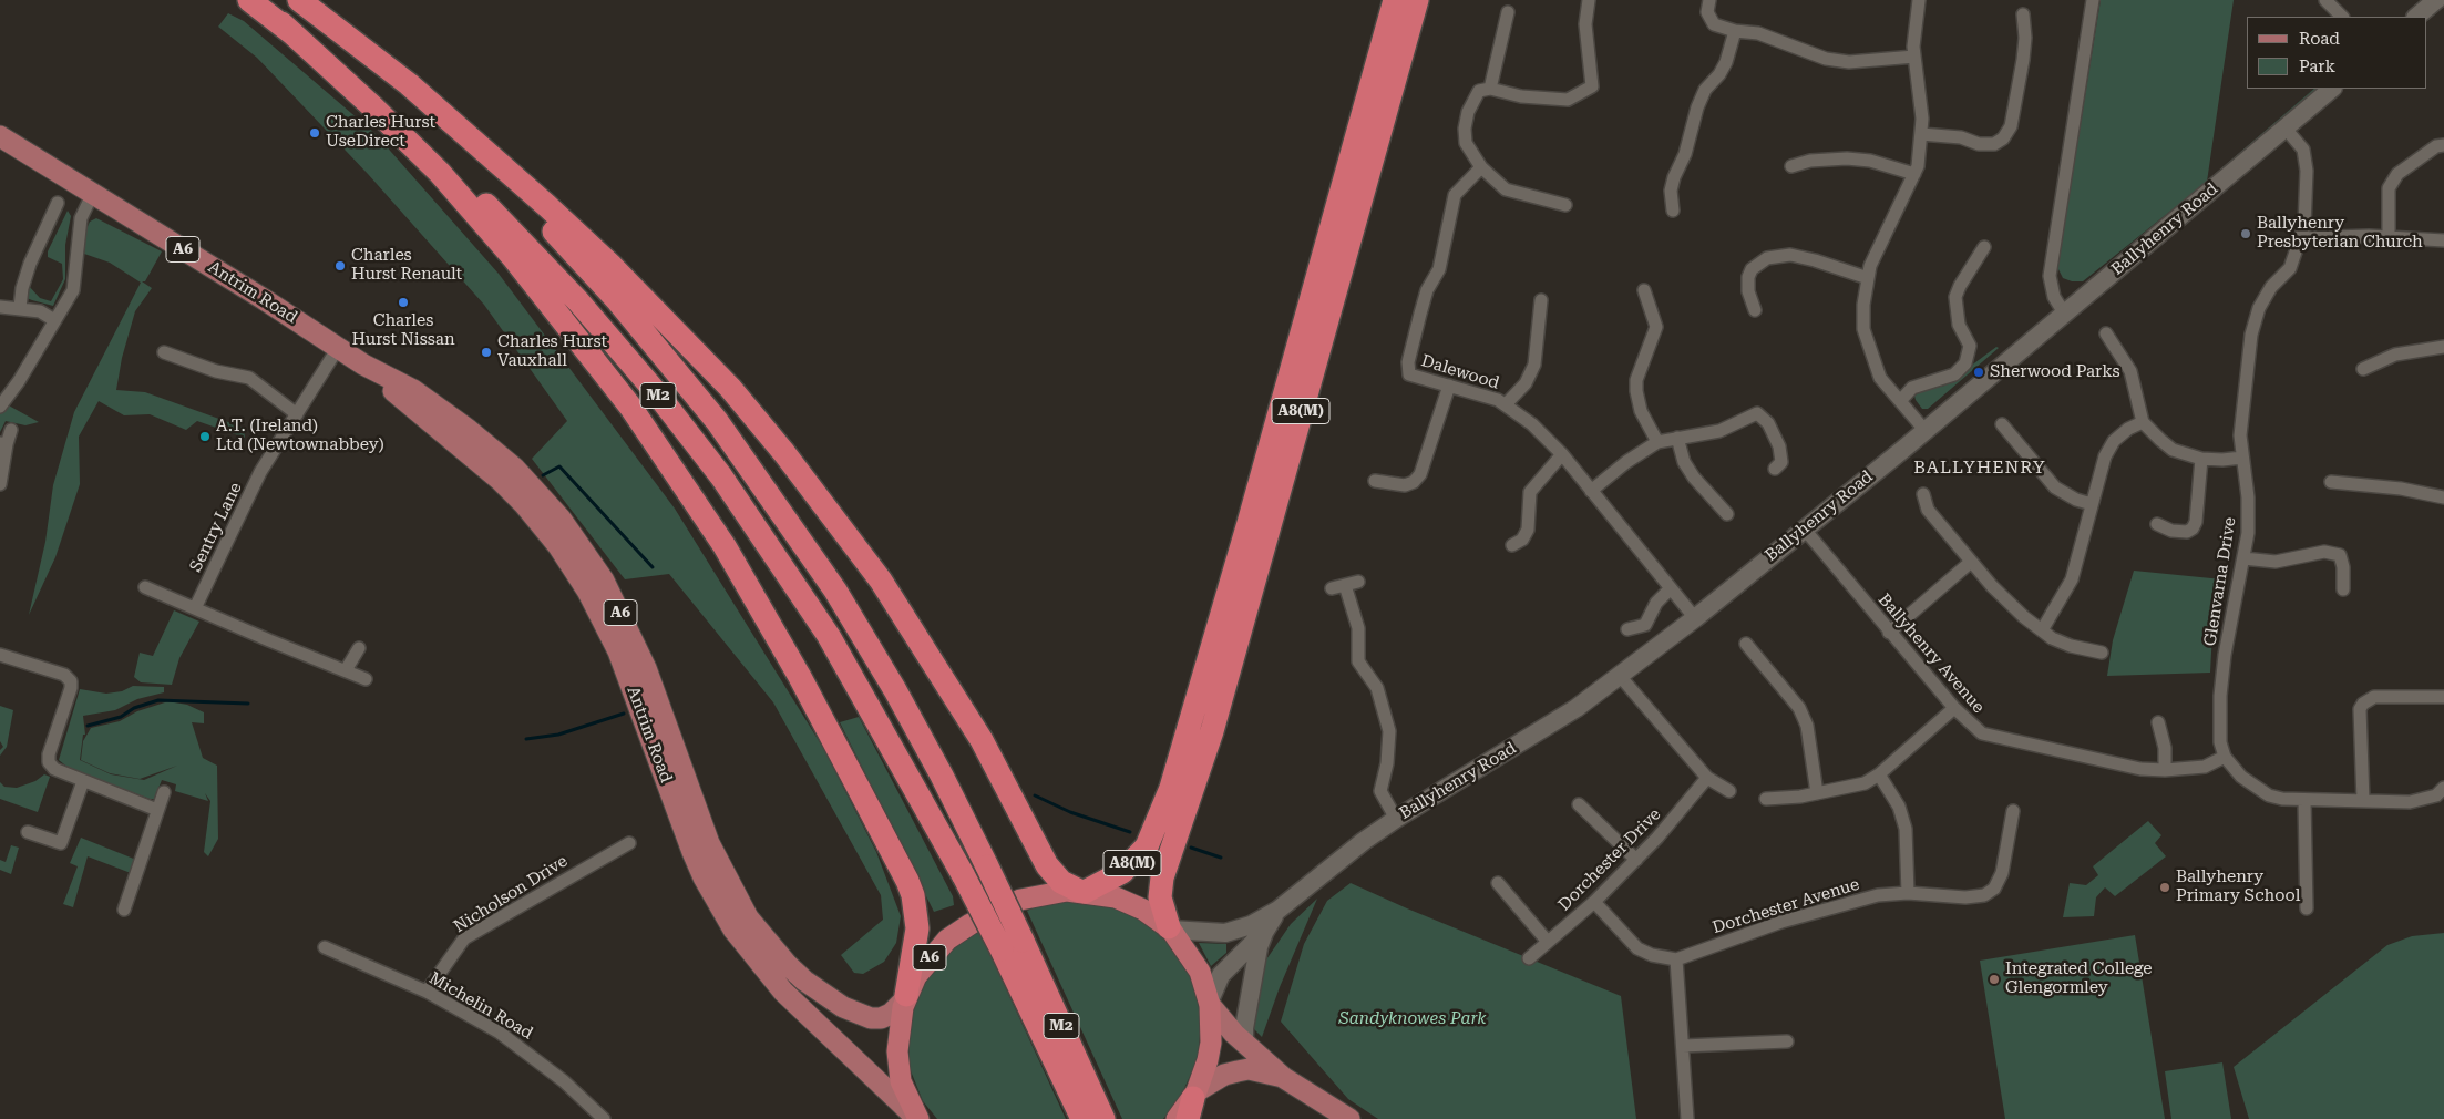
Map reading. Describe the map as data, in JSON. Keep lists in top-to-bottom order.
{
  "streets": {
    "highway": ["A6", "M2", "A8(M)"],
    "main road": ["Ballyhenry Road", "Antrim Road"],
    "street": [
      "Dalewood",
      "Sentry Lane",
      "Glenvarna Drive",
      "Ballyhenry Avenue",
      "Dorchester Drive",
      "Nicholson Drive",
      "Dorchester Avenue",
      "Michelin Road"
    ]
  },
  "crossings": [
    ["Ballyhenry Road", "A6"],
    ["Ballyhenry Road", "Dalewood"],
    ["Ballyhenry Road", "A8(M)"],
    ["Ballyhenry Road", "Glenvarna Drive"],
    ["Ballyhenry Road", "Ballyhenry Avenue"],
    ["A6", "Antrim Road"],
    ["A6", "A8(M)"],
    ["Antrim Road", "Sentry Lane"],
    ["Glenvarna Drive", "Ballyhenry Avenue"],
    ["Nicholson Drive", "Michelin Road"]
  ],
  "districts": ["BALLYHENRY"],
  "parks": ["Sandyknowes Park"],
  "places": [
    "Charles Hurst UseDirect",
    "Ballyhenry Presbyterian Church",
    "Charles Hurst Renault",
    "Charles Hurst Nissan",
    "Charles Hurst Vauxhall",
    "Sherwood Parks",
    "A.T. (Ireland) Ltd (Newtownabbey)",
    "Ballyhenry Primary School",
    "Integrated College Glengormley"
  ],
  "legend": ["Road", "Park"]
}
